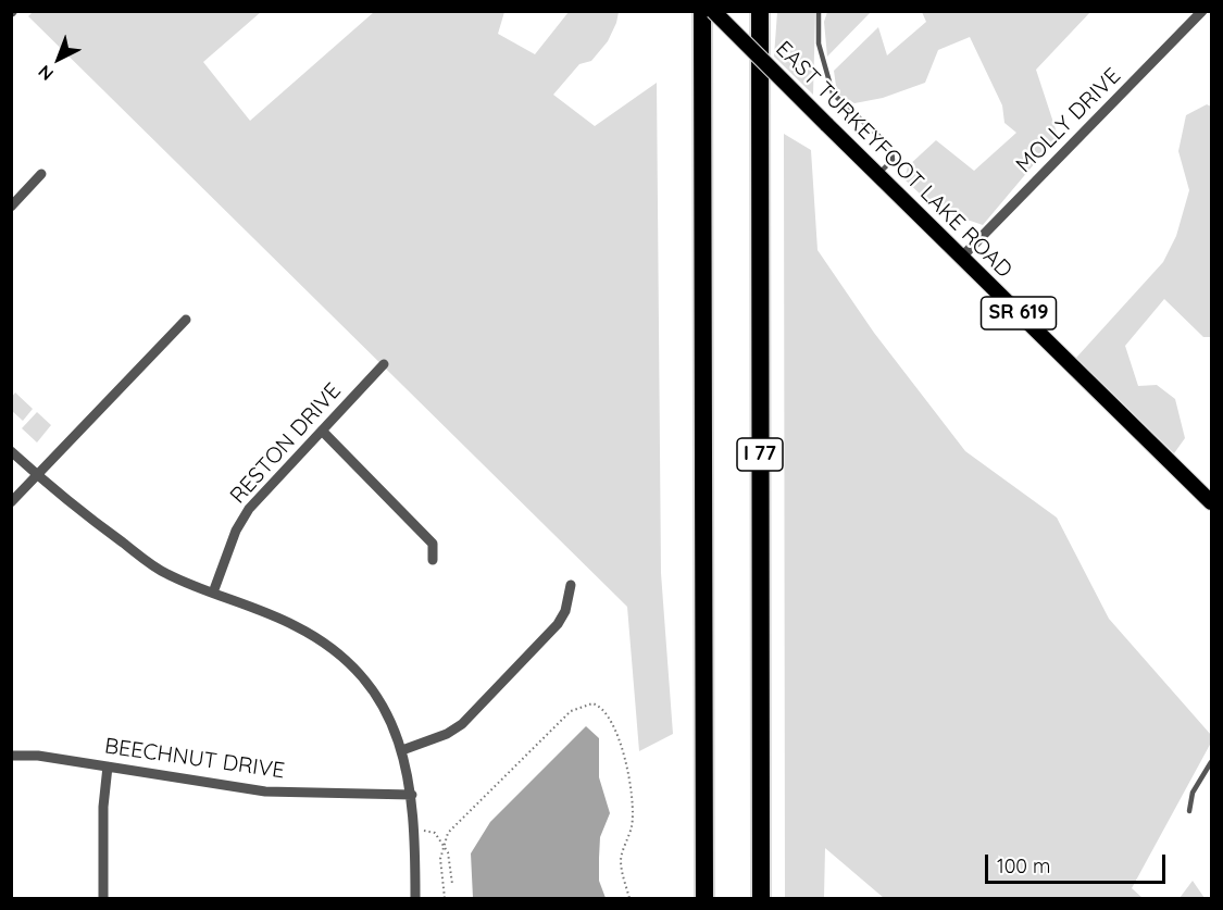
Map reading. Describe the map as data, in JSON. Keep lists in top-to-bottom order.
{
  "streets": {
    "highway": ["I 77"],
    "main road": ["EAST TURKEYFOOT LAKE ROAD", "SR 619"],
    "street": ["MOLLY DRIVE", "RESTON DRIVE", "BEECHNUT DRIVE"]
  },
  "crossings": [
    ["MOLLY DRIVE", "EAST TURKEYFOOT LAKE ROAD"]
  ],
  "scale_bar": "100 m",
  "north": "bottom left"
}
